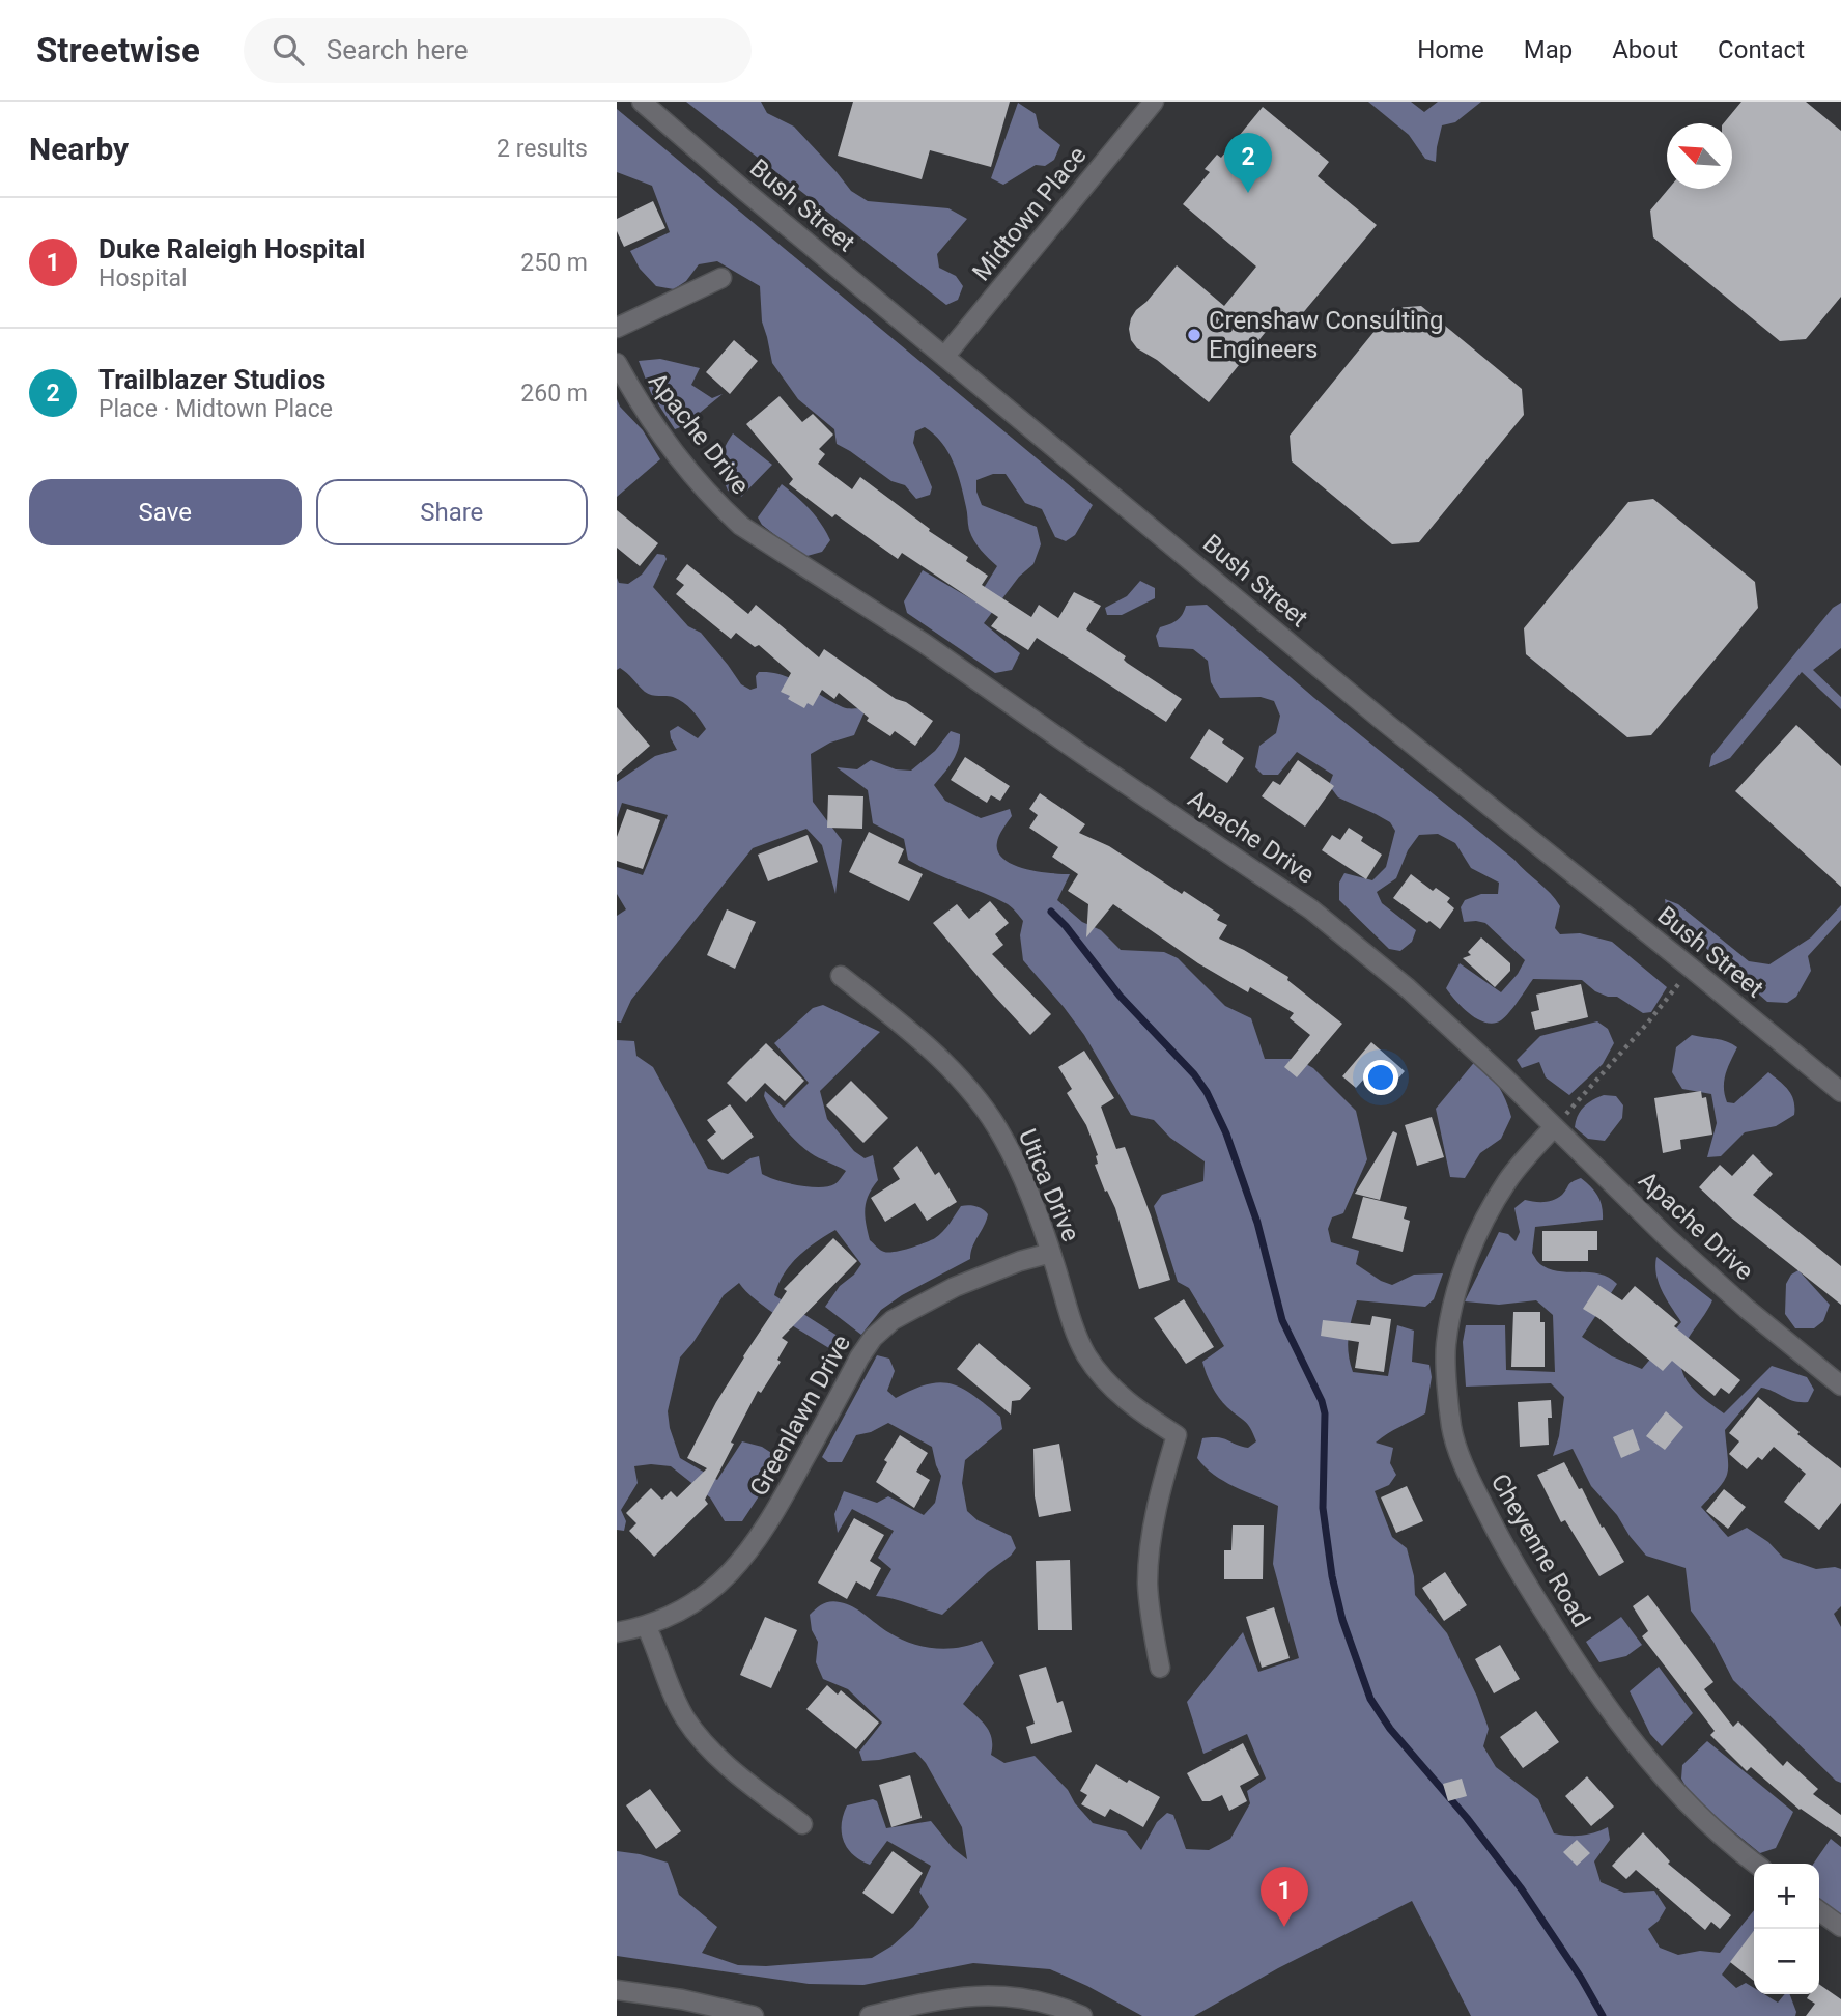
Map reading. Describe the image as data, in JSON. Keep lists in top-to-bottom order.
{
  "streets": {
    "street": [
      "Bush Street",
      "Midtown Place",
      "Apache Drive",
      "Utica Drive",
      "Greenlawn Drive",
      "Cheyenne Road"
    ]
  },
  "crossings": [
    ["Bush Street", "Midtown Place"],
    ["Apache Drive", "Cheyenne Road"],
    ["Utica Drive", "Greenlawn Drive"]
  ],
  "places": ["Crenshaw Consulting Engineers"],
  "north": "top left",
  "page": {
    "header": "Streetwise",
    "search": "Search here",
    "nav": [
      "Home",
      "Map",
      "About",
      "Contact"
    ],
    "heading": ["Nearby", "2 results"],
    "pins": ["2", "1"],
    "list": [
      {
        "mark": "1",
        "name": "Duke Raleigh Hospital",
        "note": "Hospital",
        "value": "250 m"
      },
      {
        "mark": "2",
        "name": "Trailblazer Studios",
        "note": "Place · Midtown Place",
        "value": "260 m"
      }
    ],
    "buttons": ["Save", "Share"],
    "map_buttons": ["+", "−"]
  }
}
